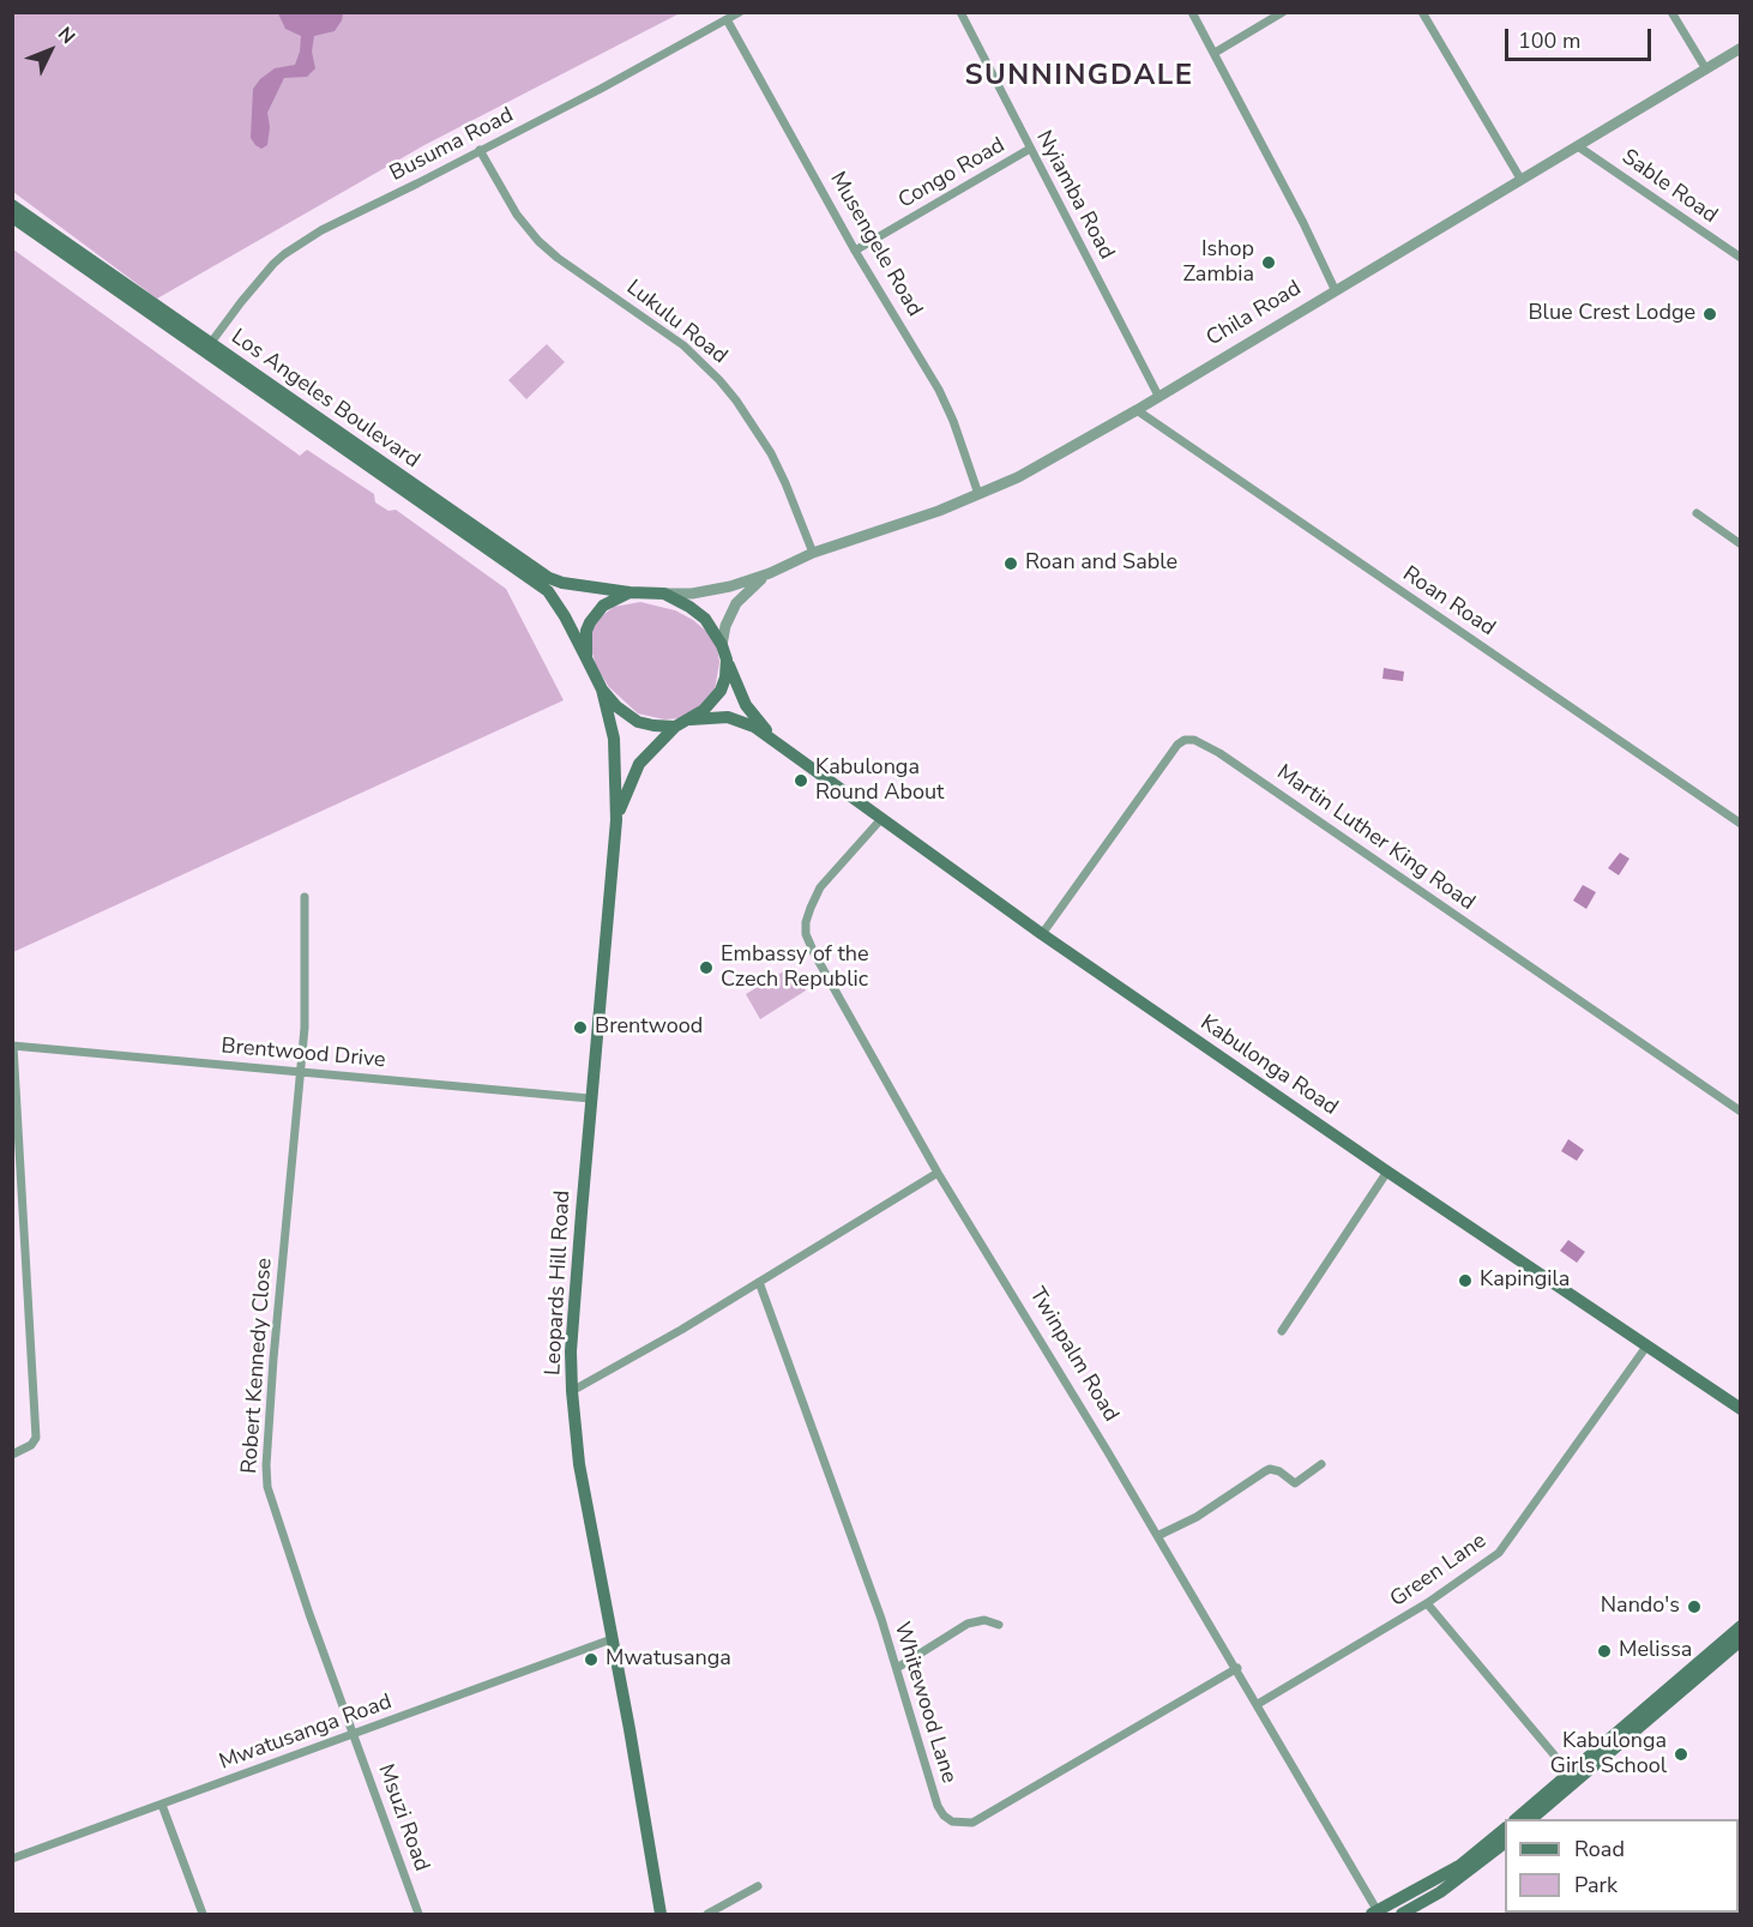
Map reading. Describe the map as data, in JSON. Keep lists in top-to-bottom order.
{
  "streets": {
    "main road": ["Los Angeles Boulevard", "Kabulonga Road", "Leopards Hill Road"],
    "street": [
      "Busuma Road",
      "Congo Road",
      "Sable Road",
      "Nyiamba Road",
      "Musengele Road",
      "Chila Road",
      "Lukulu Road",
      "Roan Road",
      "Martin Luther King Road",
      "Brentwood Drive",
      "Twinpalm Road",
      "Robert Kennedy Close",
      "Green Lane",
      "Whitewood Lane",
      "Mwatusanga Road",
      "Msuzi Road"
    ]
  },
  "crossings": [
    ["Busuma Road", "Musengele Road"],
    ["Busuma Road", "Lukulu Road"],
    ["Busuma Road", "Los Angeles Boulevard"],
    ["Congo Road", "Nyiamba Road"],
    ["Congo Road", "Musengele Road"],
    ["Sable Road", "Chila Road"],
    ["Nyiamba Road", "Chila Road"],
    ["Musengele Road", "Chila Road"],
    ["Chila Road", "Lukulu Road"],
    ["Chila Road", "Los Angeles Boulevard"],
    ["Chila Road", "Roan Road"],
    ["Chila Road", "Kabulonga Road"],
    ["Chila Road", "Leopards Hill Road"],
    ["Los Angeles Boulevard", "Kabulonga Road"],
    ["Los Angeles Boulevard", "Leopards Hill Road"],
    ["Martin Luther King Road", "Kabulonga Road"],
    ["Brentwood Drive", "Leopards Hill Road"],
    ["Brentwood Drive", "Robert Kennedy Close"],
    ["Kabulonga Road", "Leopards Hill Road"],
    ["Kabulonga Road", "Twinpalm Road"],
    ["Kabulonga Road", "Green Lane"],
    ["Leopards Hill Road", "Mwatusanga Road"],
    ["Twinpalm Road", "Green Lane"],
    ["Twinpalm Road", "Whitewood Lane"],
    ["Robert Kennedy Close", "Mwatusanga Road"],
    ["Robert Kennedy Close", "Msuzi Road"],
    ["Mwatusanga Road", "Msuzi Road"]
  ],
  "districts": ["SUNNINGDALE"],
  "places": [
    "Ishop Zambia",
    "Blue Crest Lodge",
    "Roan and Sable",
    "Kabulonga Round About",
    "Embassy of the Czech Republic",
    "Brentwood",
    "Kapingila",
    "Nando's",
    "Melissa",
    "Mwatusanga",
    "Kabulonga Girls School"
  ],
  "legend": ["Road", "Park"],
  "scale_bar": "100 m",
  "north": "top right"
}
